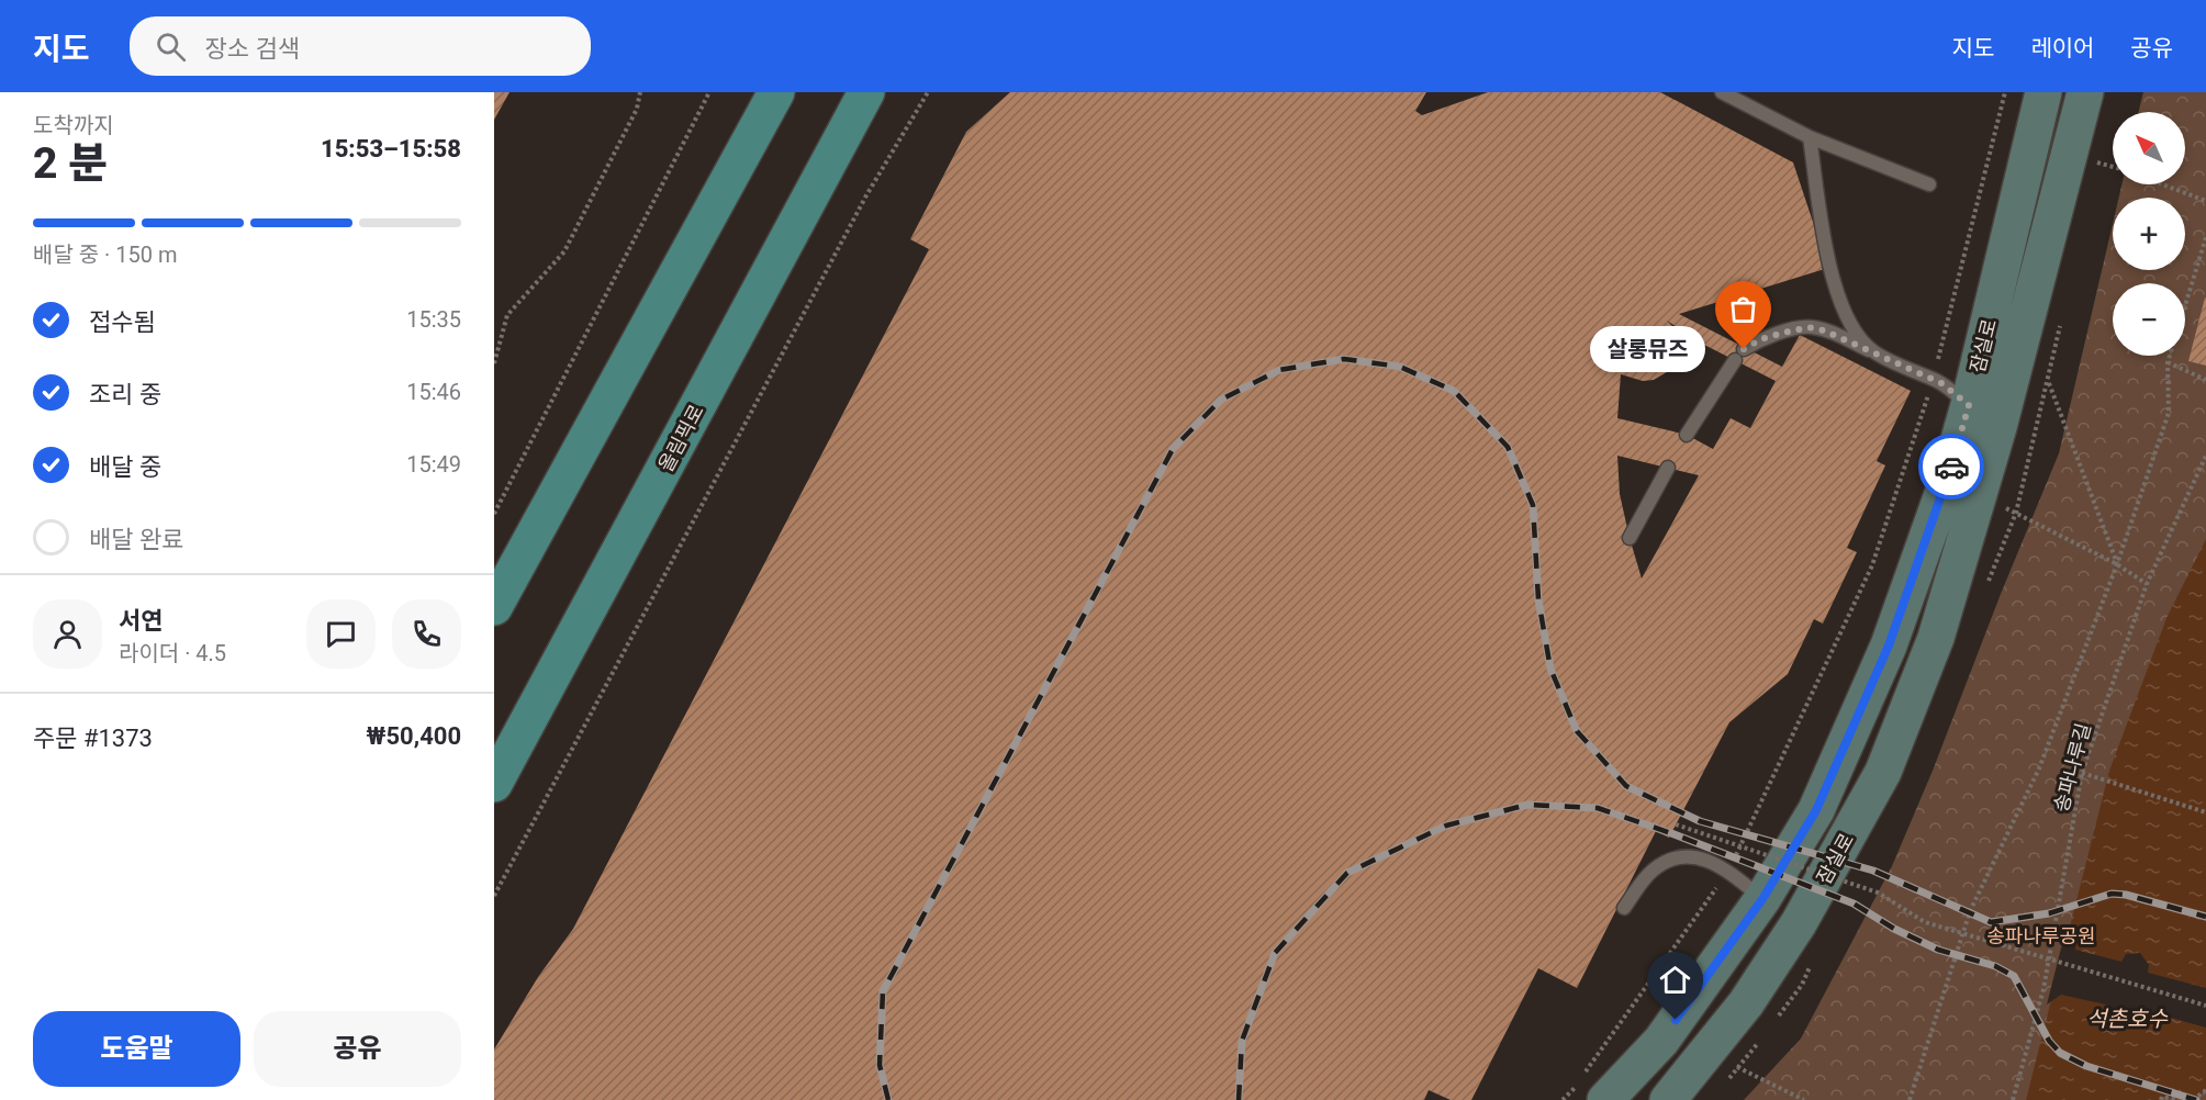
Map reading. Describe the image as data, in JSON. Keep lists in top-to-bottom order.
{
  "streets": {
    "main road": ["올림픽로"],
    "street": ["잠실로"],
    "path": ["송파나루길"]
  },
  "water": ["석촌호수"],
  "parks": ["송파나루공원"],
  "places": ["살롱뮤즈"],
  "north": "top left",
  "page": {
    "header": "지도",
    "search": "장소 검색",
    "nav": ["지도", "레이어", "공유"],
    "heading": ["2 분", "도착까지", "15:53–15:58"],
    "panel": [
      "서연",
      "라이더 · 4.5",
      "주문 #1373",
      "₩50,400"
    ],
    "map_buttons": ["+", "−"],
    "bar": "배달 중 · 150 m",
    "list": [
      ["접수됨", "15:35"],
      ["조리 중", "15:46"],
      ["배달 중", "15:49"],
      "배달 완료"
    ],
    "bubble": "살롱뮤즈",
    "buttons": ["도움말", "공유"]
  }
}
